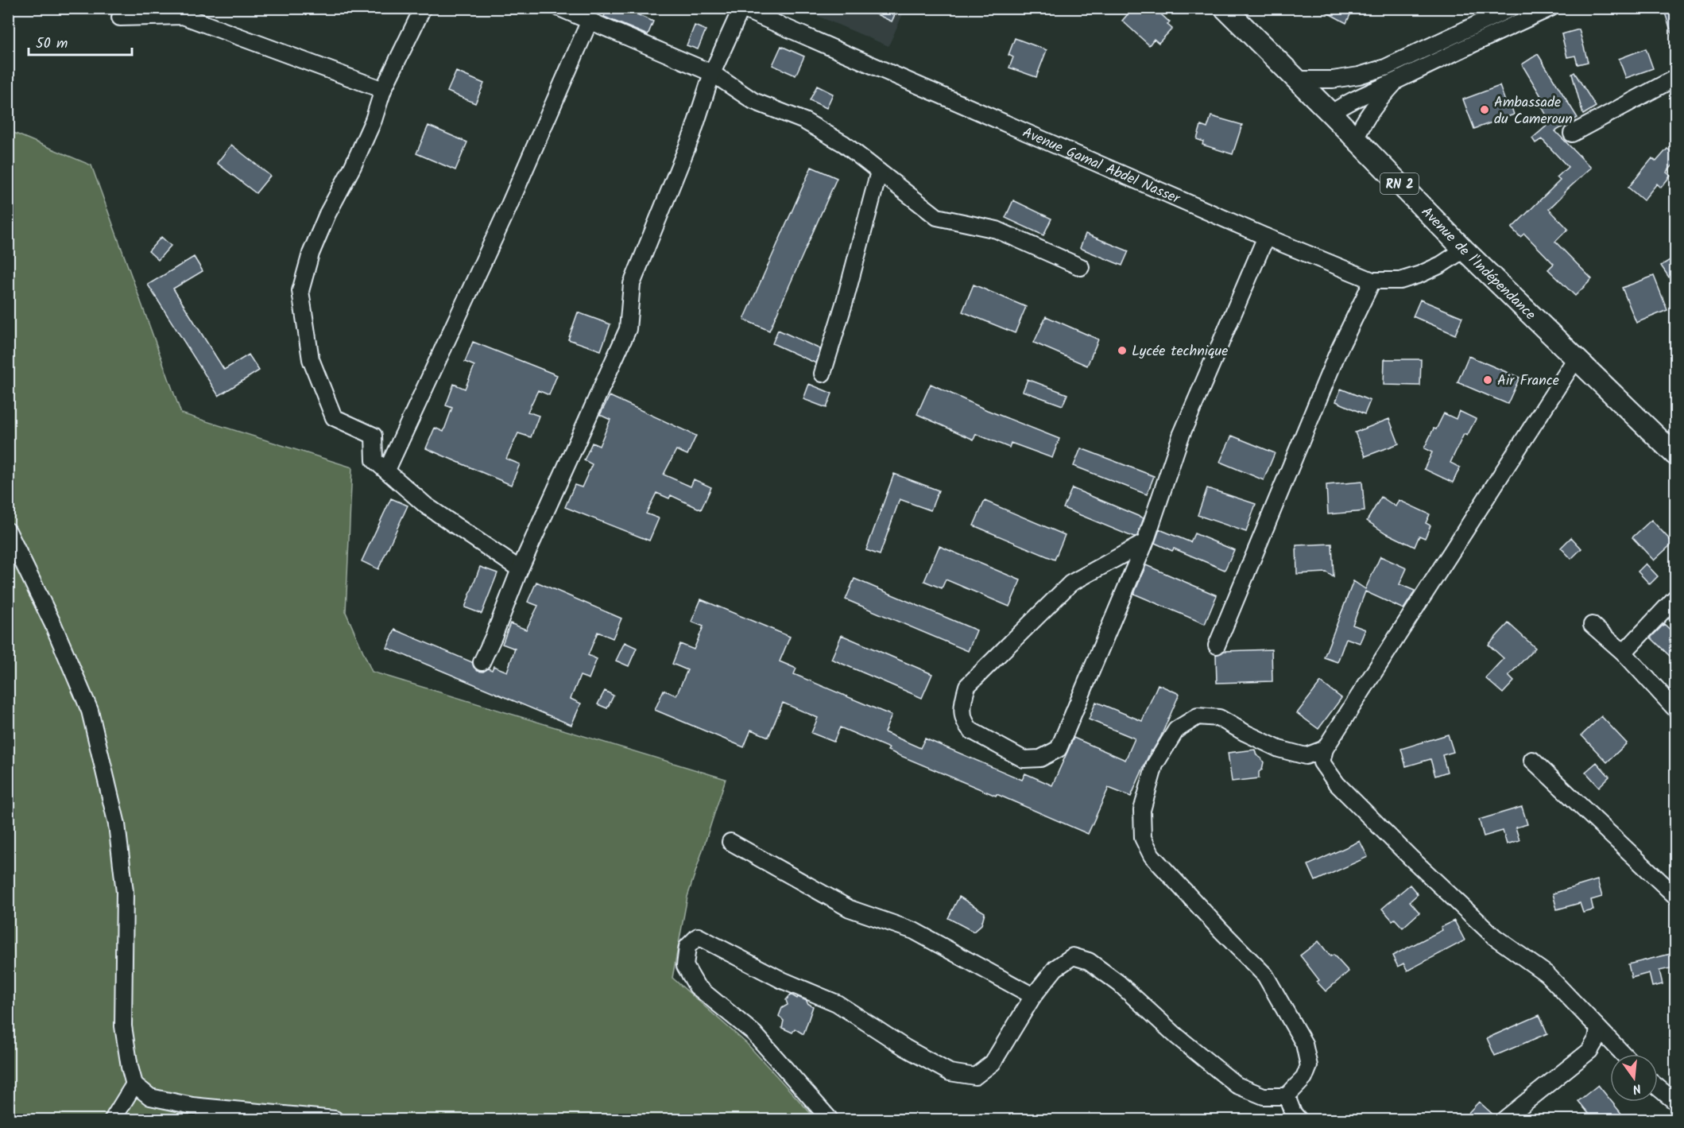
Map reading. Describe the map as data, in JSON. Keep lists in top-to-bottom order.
{
  "streets": {
    "main road": ["RN 2", "Avenue de l'Indépendance"],
    "street": ["Avenue Gamal Abdel Nasser"]
  },
  "crossings": [
    ["Avenue Gamal Abdel Nasser", "Avenue de l'Indépendance"]
  ],
  "places": ["Ambassade du Cameroun", "Lycée technique", "Air France"],
  "scale_bar": "50 m",
  "north": "bottom"
}
